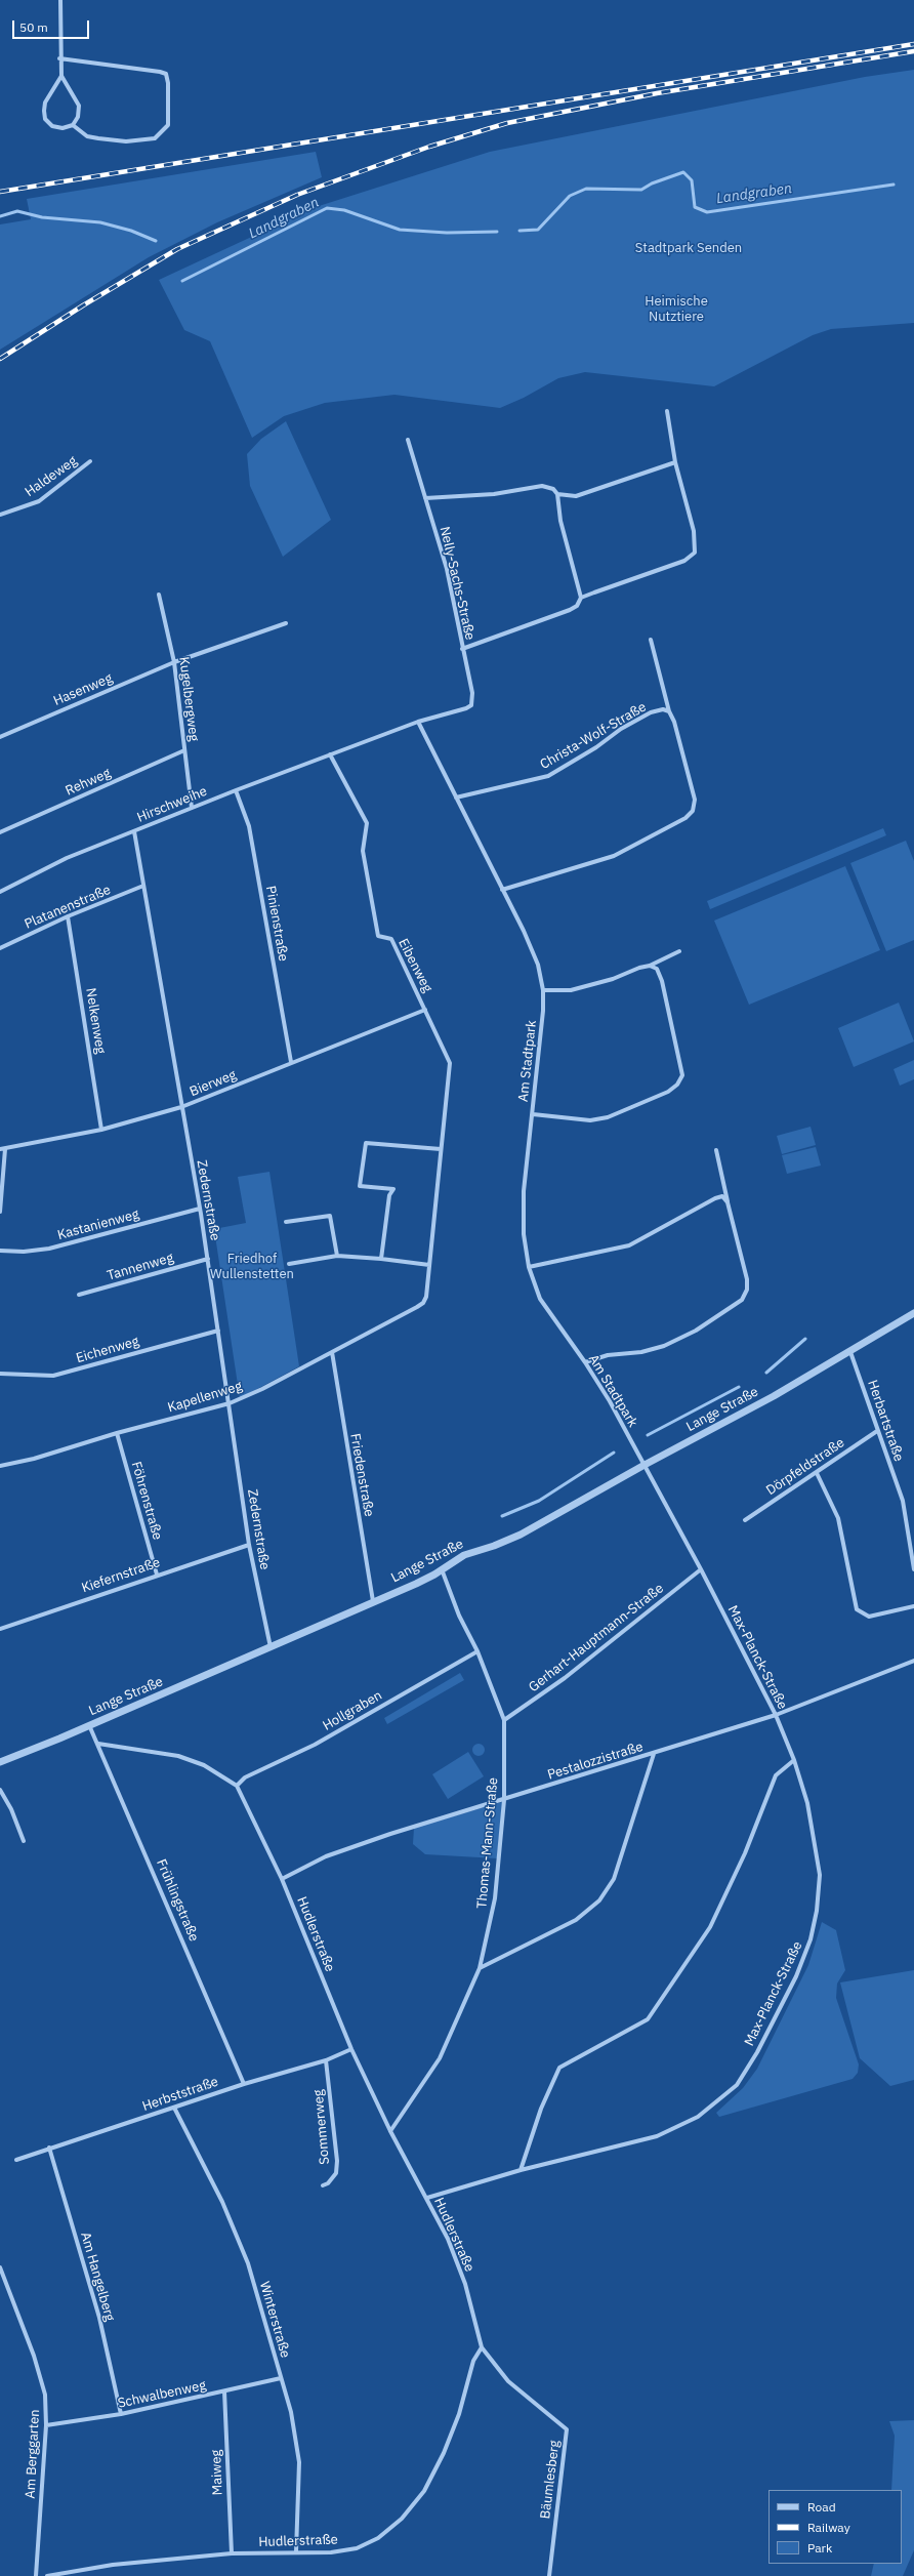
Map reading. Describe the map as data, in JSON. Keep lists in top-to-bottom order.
{
  "streets": {
    "street": [
      "Haldeweg",
      "Nelly-Sachs-Straße",
      "Hasenweg",
      "Kugelbergweg",
      "Christa-Wolf-Straße",
      "Rehweg",
      "Hirschweihe",
      "Platanenstraße",
      "Pinienstraße",
      "Eibenweg",
      "Nelkenweg",
      "Am Stadtpark",
      "Bierweg",
      "Zedernstraße",
      "Kastanienweg",
      "Tannenweg",
      "Eichenweg",
      "Kapellenweg",
      "Lange Straße",
      "Herbartstraße",
      "Dörpfeldstraße",
      "Friedenstraße",
      "Föhrenstraße",
      "Kiefernstraße",
      "Gerhart-Hauptmann-Straße",
      "Max-Planck-Straße",
      "Hollgraben",
      "Pestalozzistraße",
      "Thomas-Mann-Straße",
      "Frühlingstraße",
      "Hudlerstraße",
      "Herbststraße",
      "Sommerweg",
      "Am Hangelberg",
      "Winterstraße",
      "Schwalbenweg",
      "Am Berggarten",
      "Maiweg",
      "Bäumlesberg"
    ]
  },
  "crossings": [
    ["Nelly-Sachs-Straße", "Hirschweihe"],
    ["Nelly-Sachs-Straße", "Am Stadtpark"],
    ["Hasenweg", "Kugelbergweg"],
    ["Kugelbergweg", "Rehweg"],
    ["Kugelbergweg", "Hirschweihe"],
    ["Christa-Wolf-Straße", "Am Stadtpark"],
    ["Hirschweihe", "Pinienstraße"],
    ["Hirschweihe", "Eibenweg"],
    ["Hirschweihe", "Am Stadtpark"],
    ["Hirschweihe", "Zedernstraße"],
    ["Platanenstraße", "Nelkenweg"],
    ["Platanenstraße", "Zedernstraße"],
    ["Pinienstraße", "Bierweg"],
    ["Eibenweg", "Bierweg"],
    ["Eibenweg", "Kapellenweg"],
    ["Nelkenweg", "Bierweg"],
    ["Am Stadtpark", "Lange Straße"],
    ["Am Stadtpark", "Max-Planck-Straße"],
    ["Bierweg", "Zedernstraße"],
    ["Zedernstraße", "Kastanienweg"],
    ["Zedernstraße", "Tannenweg"],
    ["Zedernstraße", "Eichenweg"],
    ["Zedernstraße", "Kapellenweg"],
    ["Zedernstraße", "Lange Straße"],
    ["Zedernstraße", "Kiefernstraße"],
    ["Kapellenweg", "Friedenstraße"],
    ["Kapellenweg", "Föhrenstraße"],
    ["Lange Straße", "Herbartstraße"],
    ["Lange Straße", "Friedenstraße"],
    ["Lange Straße", "Max-Planck-Straße"],
    ["Lange Straße", "Thomas-Mann-Straße"],
    ["Lange Straße", "Frühlingstraße"],
    ["Herbartstraße", "Dörpfeldstraße"],
    ["Föhrenstraße", "Kiefernstraße"],
    ["Gerhart-Hauptmann-Straße", "Max-Planck-Straße"],
    ["Gerhart-Hauptmann-Straße", "Thomas-Mann-Straße"],
    ["Max-Planck-Straße", "Pestalozzistraße"],
    ["Max-Planck-Straße", "Hudlerstraße"],
    ["Hollgraben", "Thomas-Mann-Straße"],
    ["Hollgraben", "Hudlerstraße"],
    ["Pestalozzistraße", "Thomas-Mann-Straße"],
    ["Pestalozzistraße", "Hudlerstraße"],
    ["Thomas-Mann-Straße", "Hudlerstraße"],
    ["Frühlingstraße", "Herbststraße"],
    ["Hudlerstraße", "Herbststraße"],
    ["Hudlerstraße", "Winterstraße"],
    ["Hudlerstraße", "Maiweg"],
    ["Hudlerstraße", "Bäumlesberg"],
    ["Herbststraße", "Sommerweg"],
    ["Herbststraße", "Am Hangelberg"],
    ["Herbststraße", "Winterstraße"],
    ["Am Hangelberg", "Schwalbenweg"],
    ["Winterstraße", "Schwalbenweg"],
    ["Schwalbenweg", "Am Berggarten"],
    ["Schwalbenweg", "Maiweg"]
  ],
  "water": ["Landgraben"],
  "parks": ["Stadtpark Senden", "Heimische Nutztiere", "Friedhof Wullenstetten"],
  "legend": ["Road", "Railway", "Park"],
  "scale_bar": "50 m"
}
